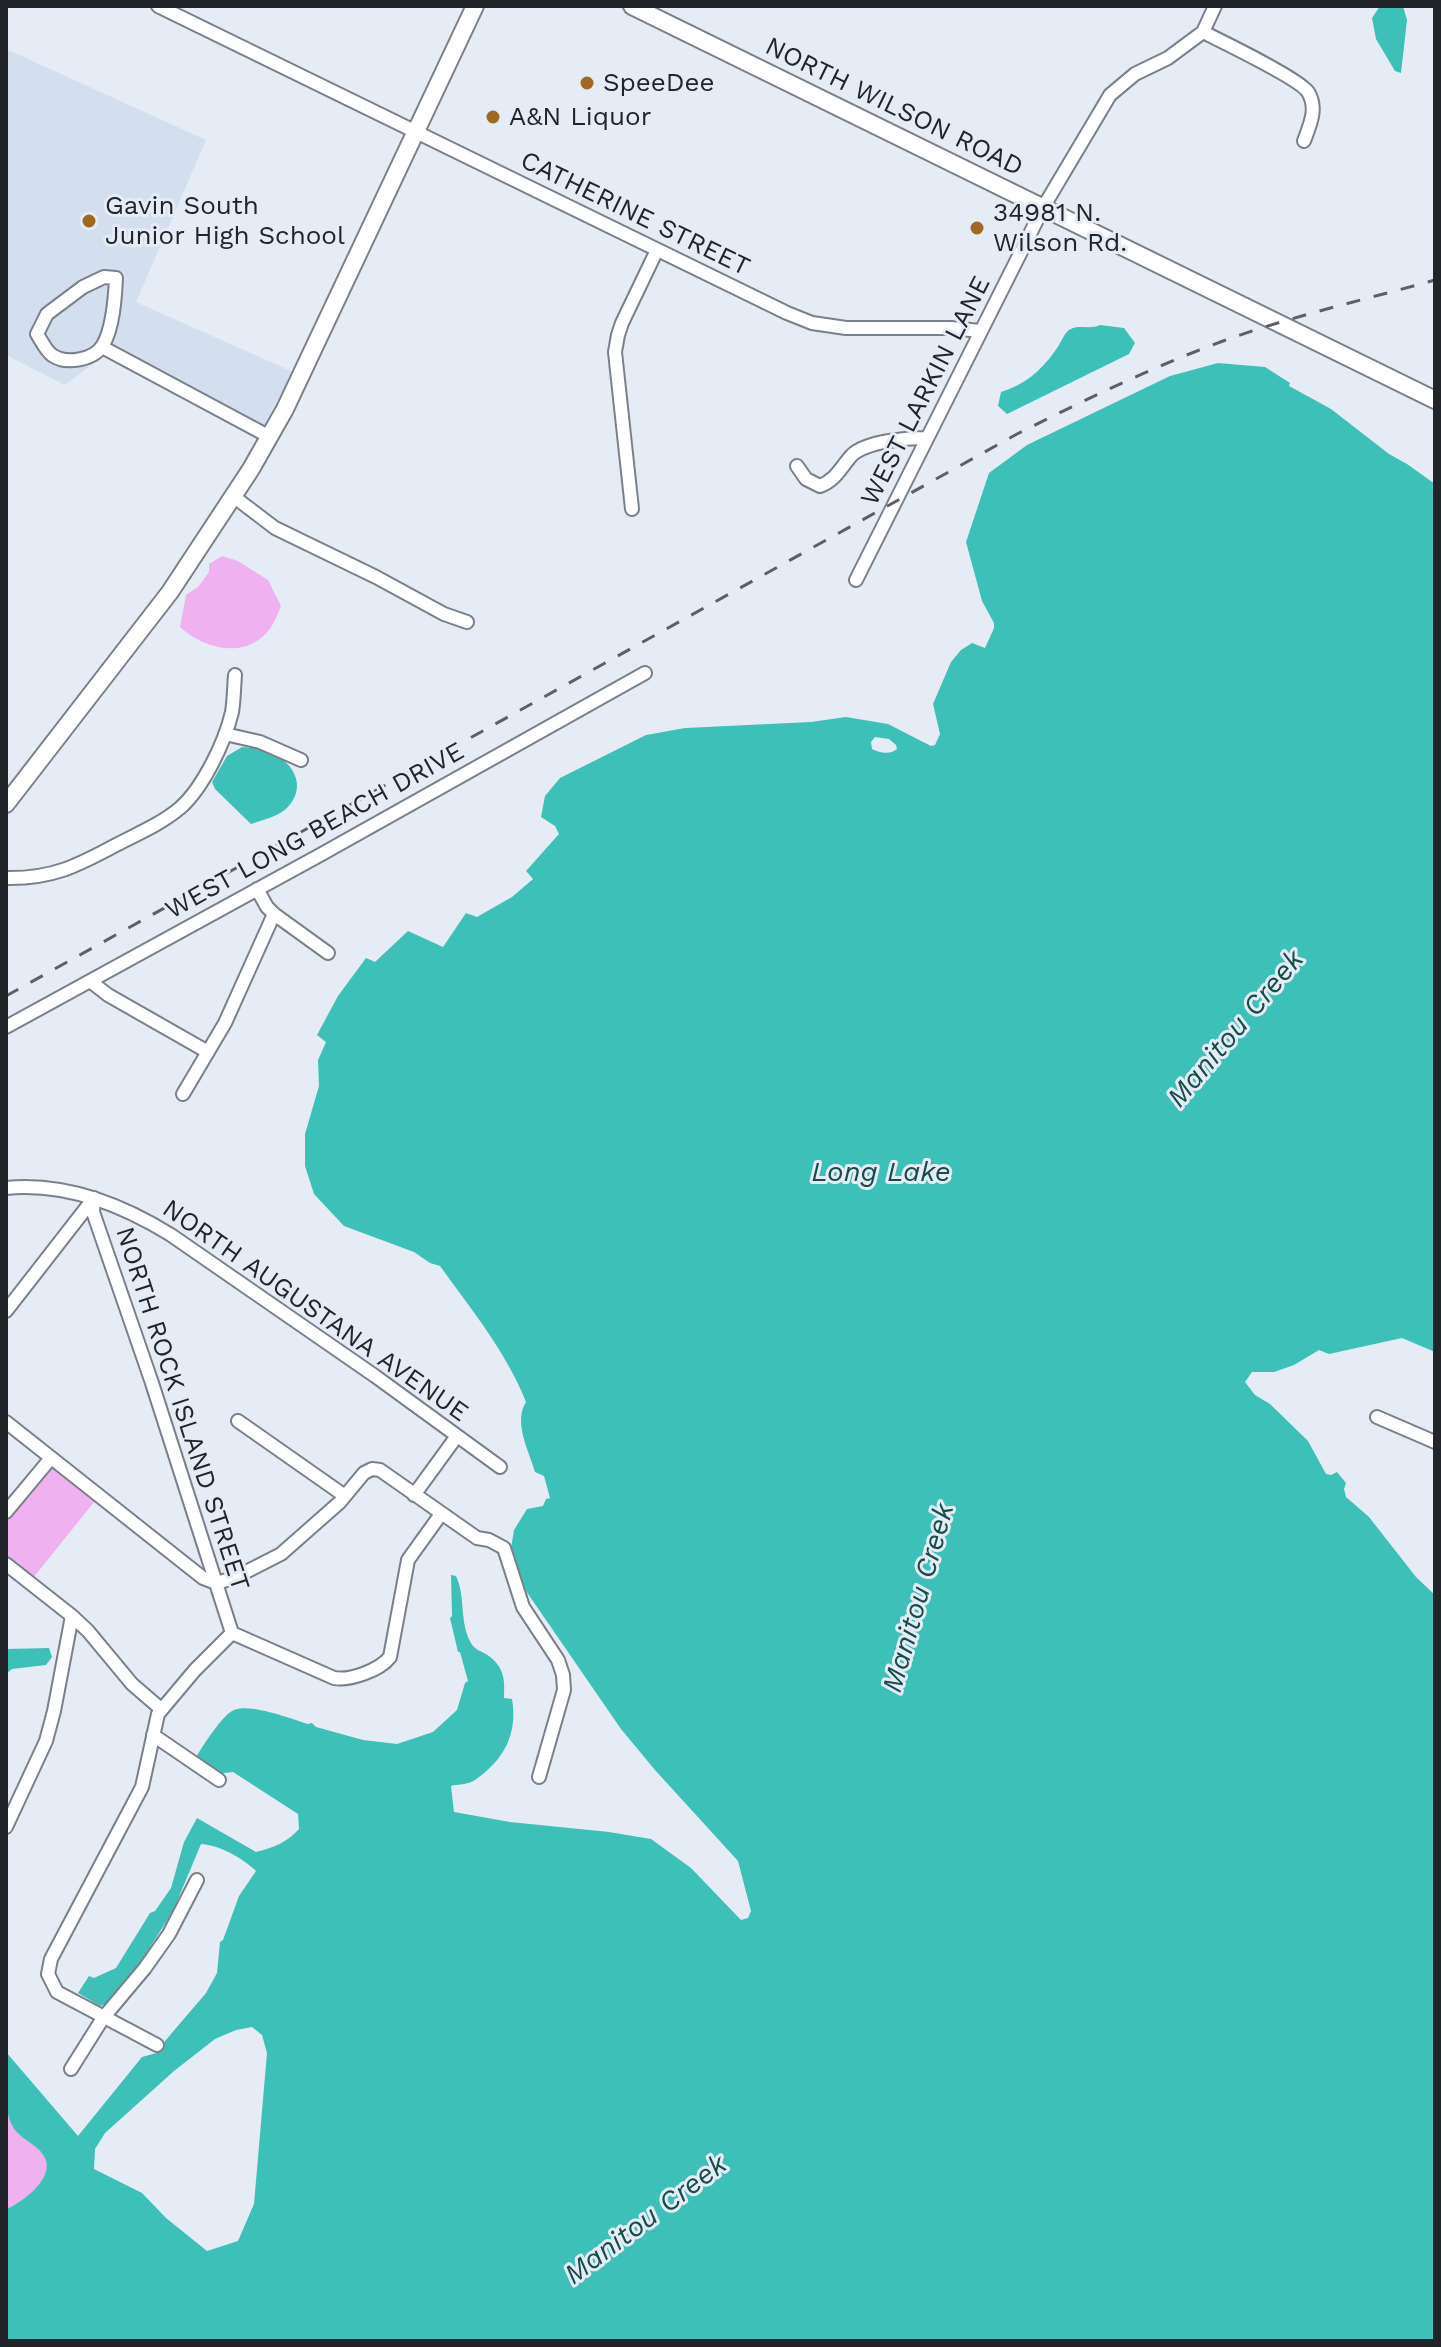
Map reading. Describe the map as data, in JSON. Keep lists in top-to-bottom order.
{
  "streets": {
    "main road": ["NORTH WILSON ROAD"],
    "street": [
      "CATHERINE STREET",
      "WEST LARKIN LANE",
      "WEST LONG BEACH DRIVE",
      "NORTH AUGUSTANA AVENUE",
      "NORTH ROCK ISLAND STREET"
    ]
  },
  "crossings": [
    ["NORTH WILSON ROAD", "WEST LARKIN LANE"],
    ["CATHERINE STREET", "WEST LARKIN LANE"],
    ["NORTH AUGUSTANA AVENUE", "NORTH ROCK ISLAND STREET"]
  ],
  "water": ["Manitou Creek", "Long Lake"],
  "places": [
    "SpeeDee",
    "A&N Liquor",
    "Gavin South Junior High School",
    "34981 N. Wilson Rd."
  ]
}
